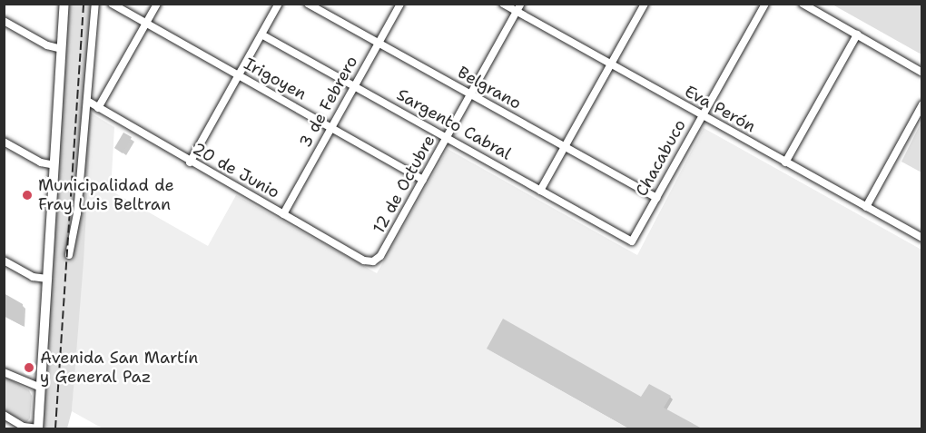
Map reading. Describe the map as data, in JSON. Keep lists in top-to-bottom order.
{
  "streets": {
    "street": [
      "Irigoyen",
      "Belgrano",
      "3 de Febrero",
      "Eva Perón",
      "Sargento Cabral",
      "Chacabuco",
      "20 de Junio",
      "12 de Octubre"
    ]
  },
  "crossings": [
    ["Irigoyen", "3 de Febrero"],
    ["Irigoyen", "12 de Octubre"],
    ["Belgrano", "3 de Febrero"],
    ["Belgrano", "Chacabuco"],
    ["Belgrano", "12 de Octubre"],
    ["3 de Febrero", "Sargento Cabral"],
    ["3 de Febrero", "20 de Junio"],
    ["Eva Perón", "Chacabuco"],
    ["Eva Perón", "12 de Octubre"],
    ["Sargento Cabral", "Chacabuco"],
    ["Sargento Cabral", "12 de Octubre"],
    ["20 de Junio", "12 de Octubre"]
  ],
  "places": ["Municipalidad de Fray Luis Beltran", "Avenida San Martín y General Paz"]
}
